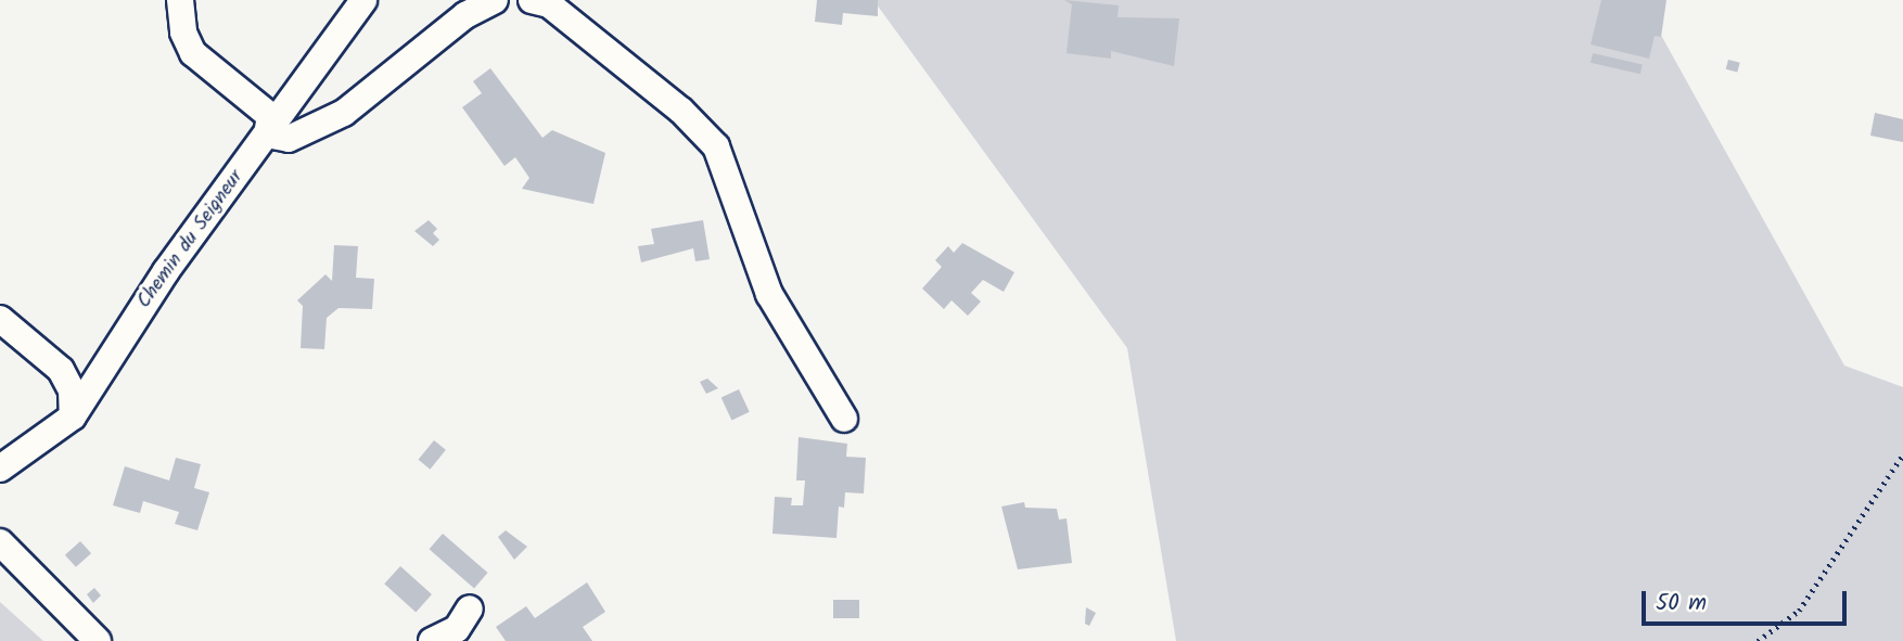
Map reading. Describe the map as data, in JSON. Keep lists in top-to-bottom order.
{
  "streets": {
    "street": ["Chemin du Seigneur"]
  },
  "scale_bar": "50 m"
}
